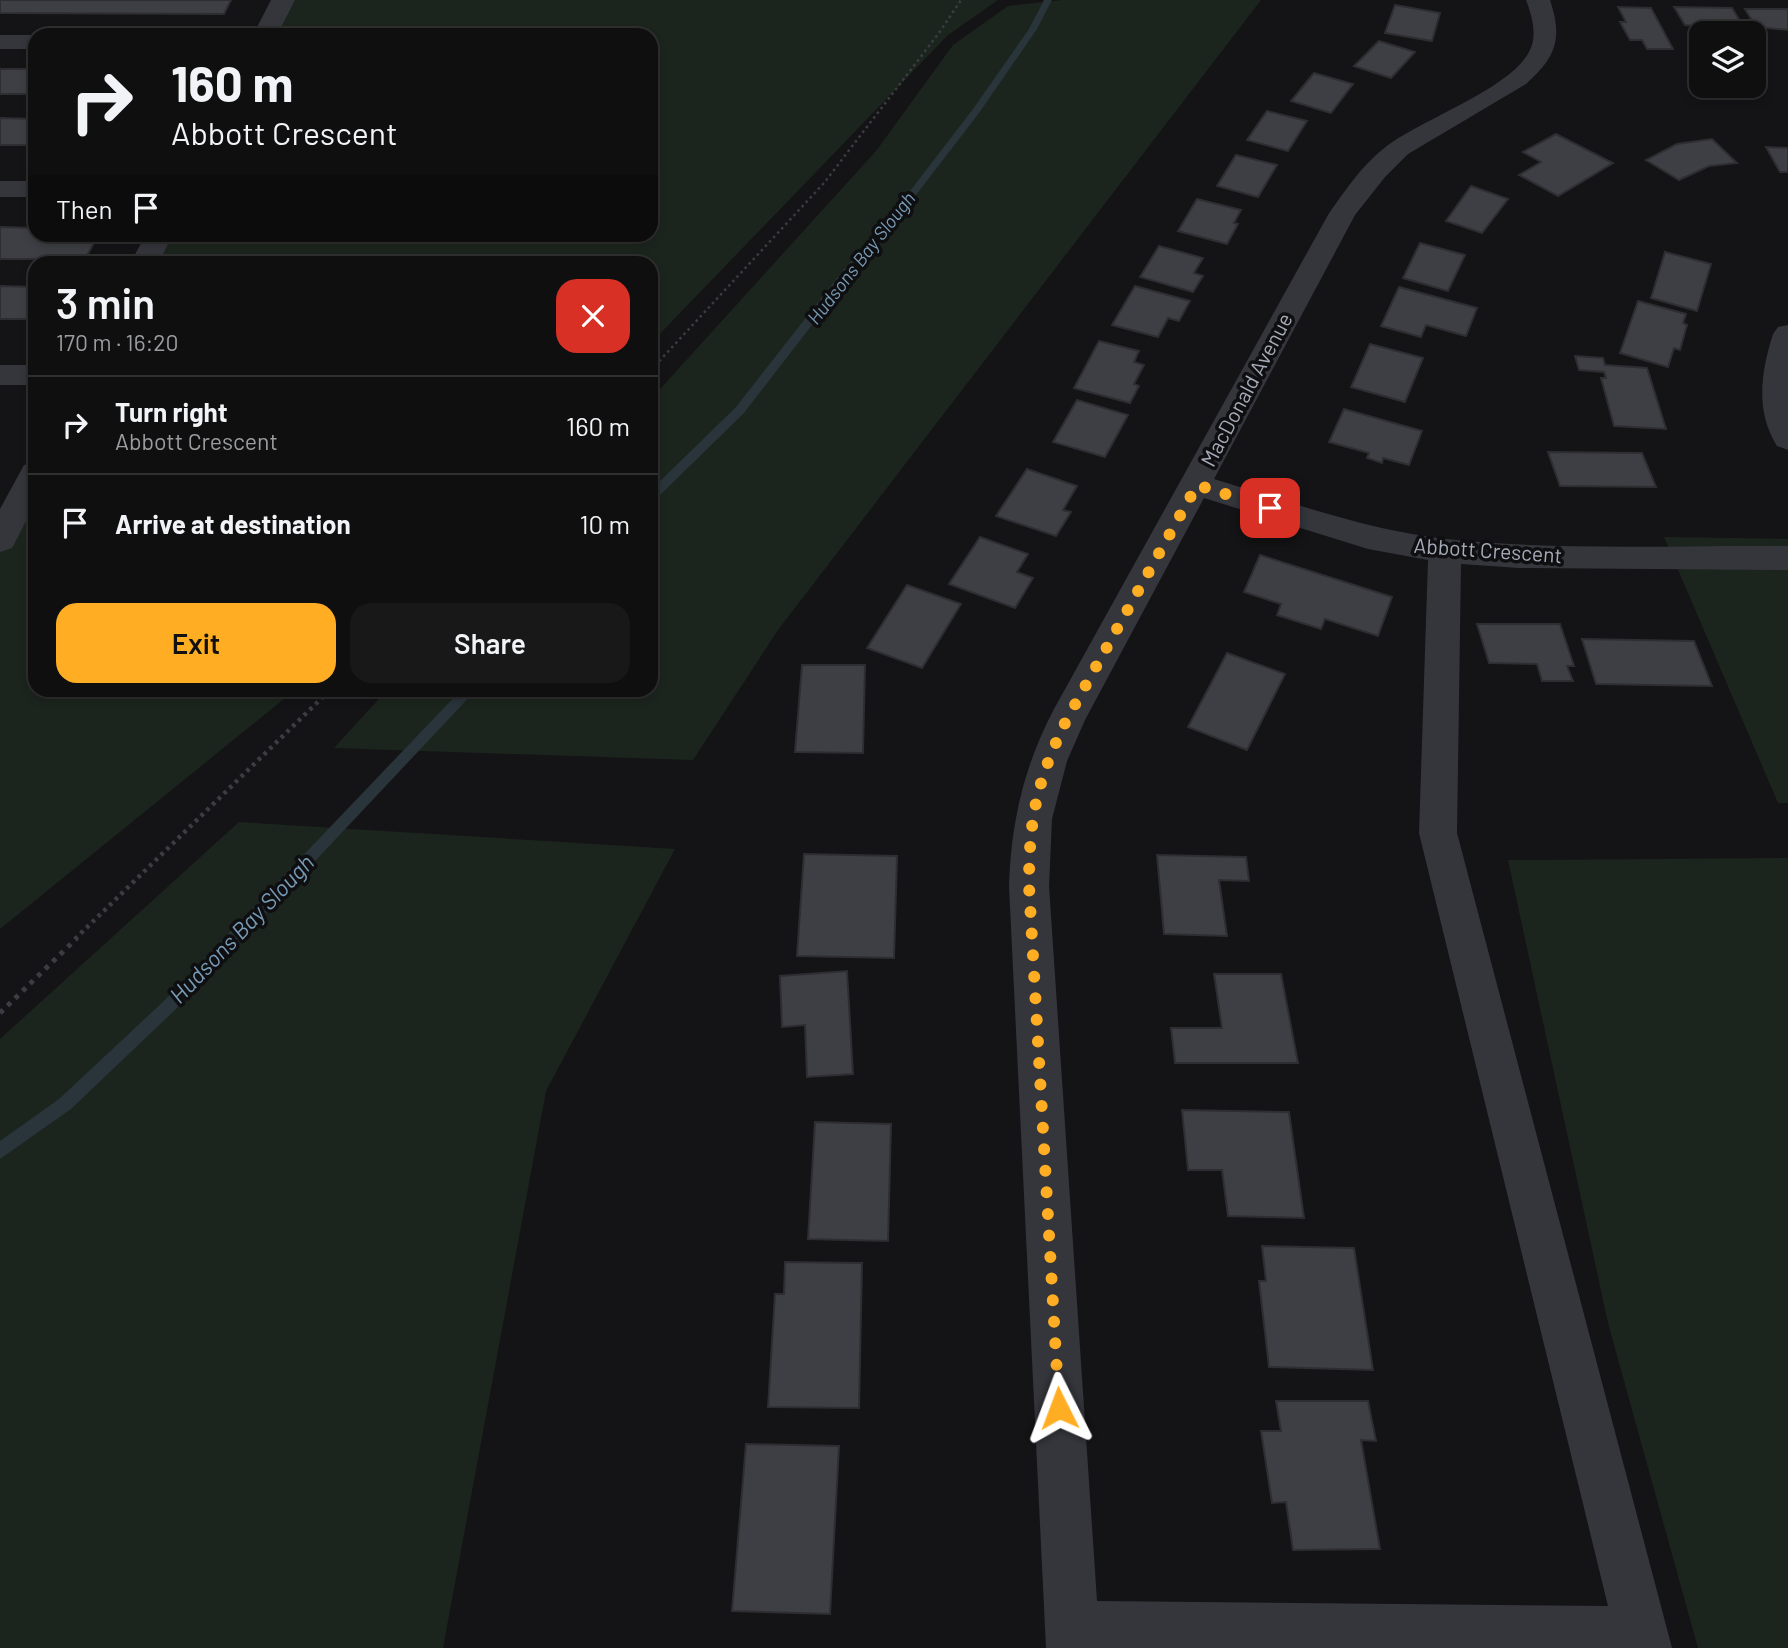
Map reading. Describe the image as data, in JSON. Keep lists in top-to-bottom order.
{
  "streets": {
    "street": ["MacDonald Avenue", "Abbott Crescent"]
  },
  "crossings": [
    ["MacDonald Avenue", "Abbott Crescent"]
  ],
  "water": ["Hudsons Bay Slough"],
  "page": {
    "turn": ["160 m", "Abbott Crescent"],
    "then": "Then",
    "heading": ["3 min", "170 m · 16:20"],
    "list": [
      {
        "name": "Turn right",
        "note": "Abbott Crescent",
        "value": "160 m"
      },
      {
        "name": "Arrive at destination",
        "value": "10 m"
      }
    ],
    "buttons": ["Exit", "Share"]
  }
}
